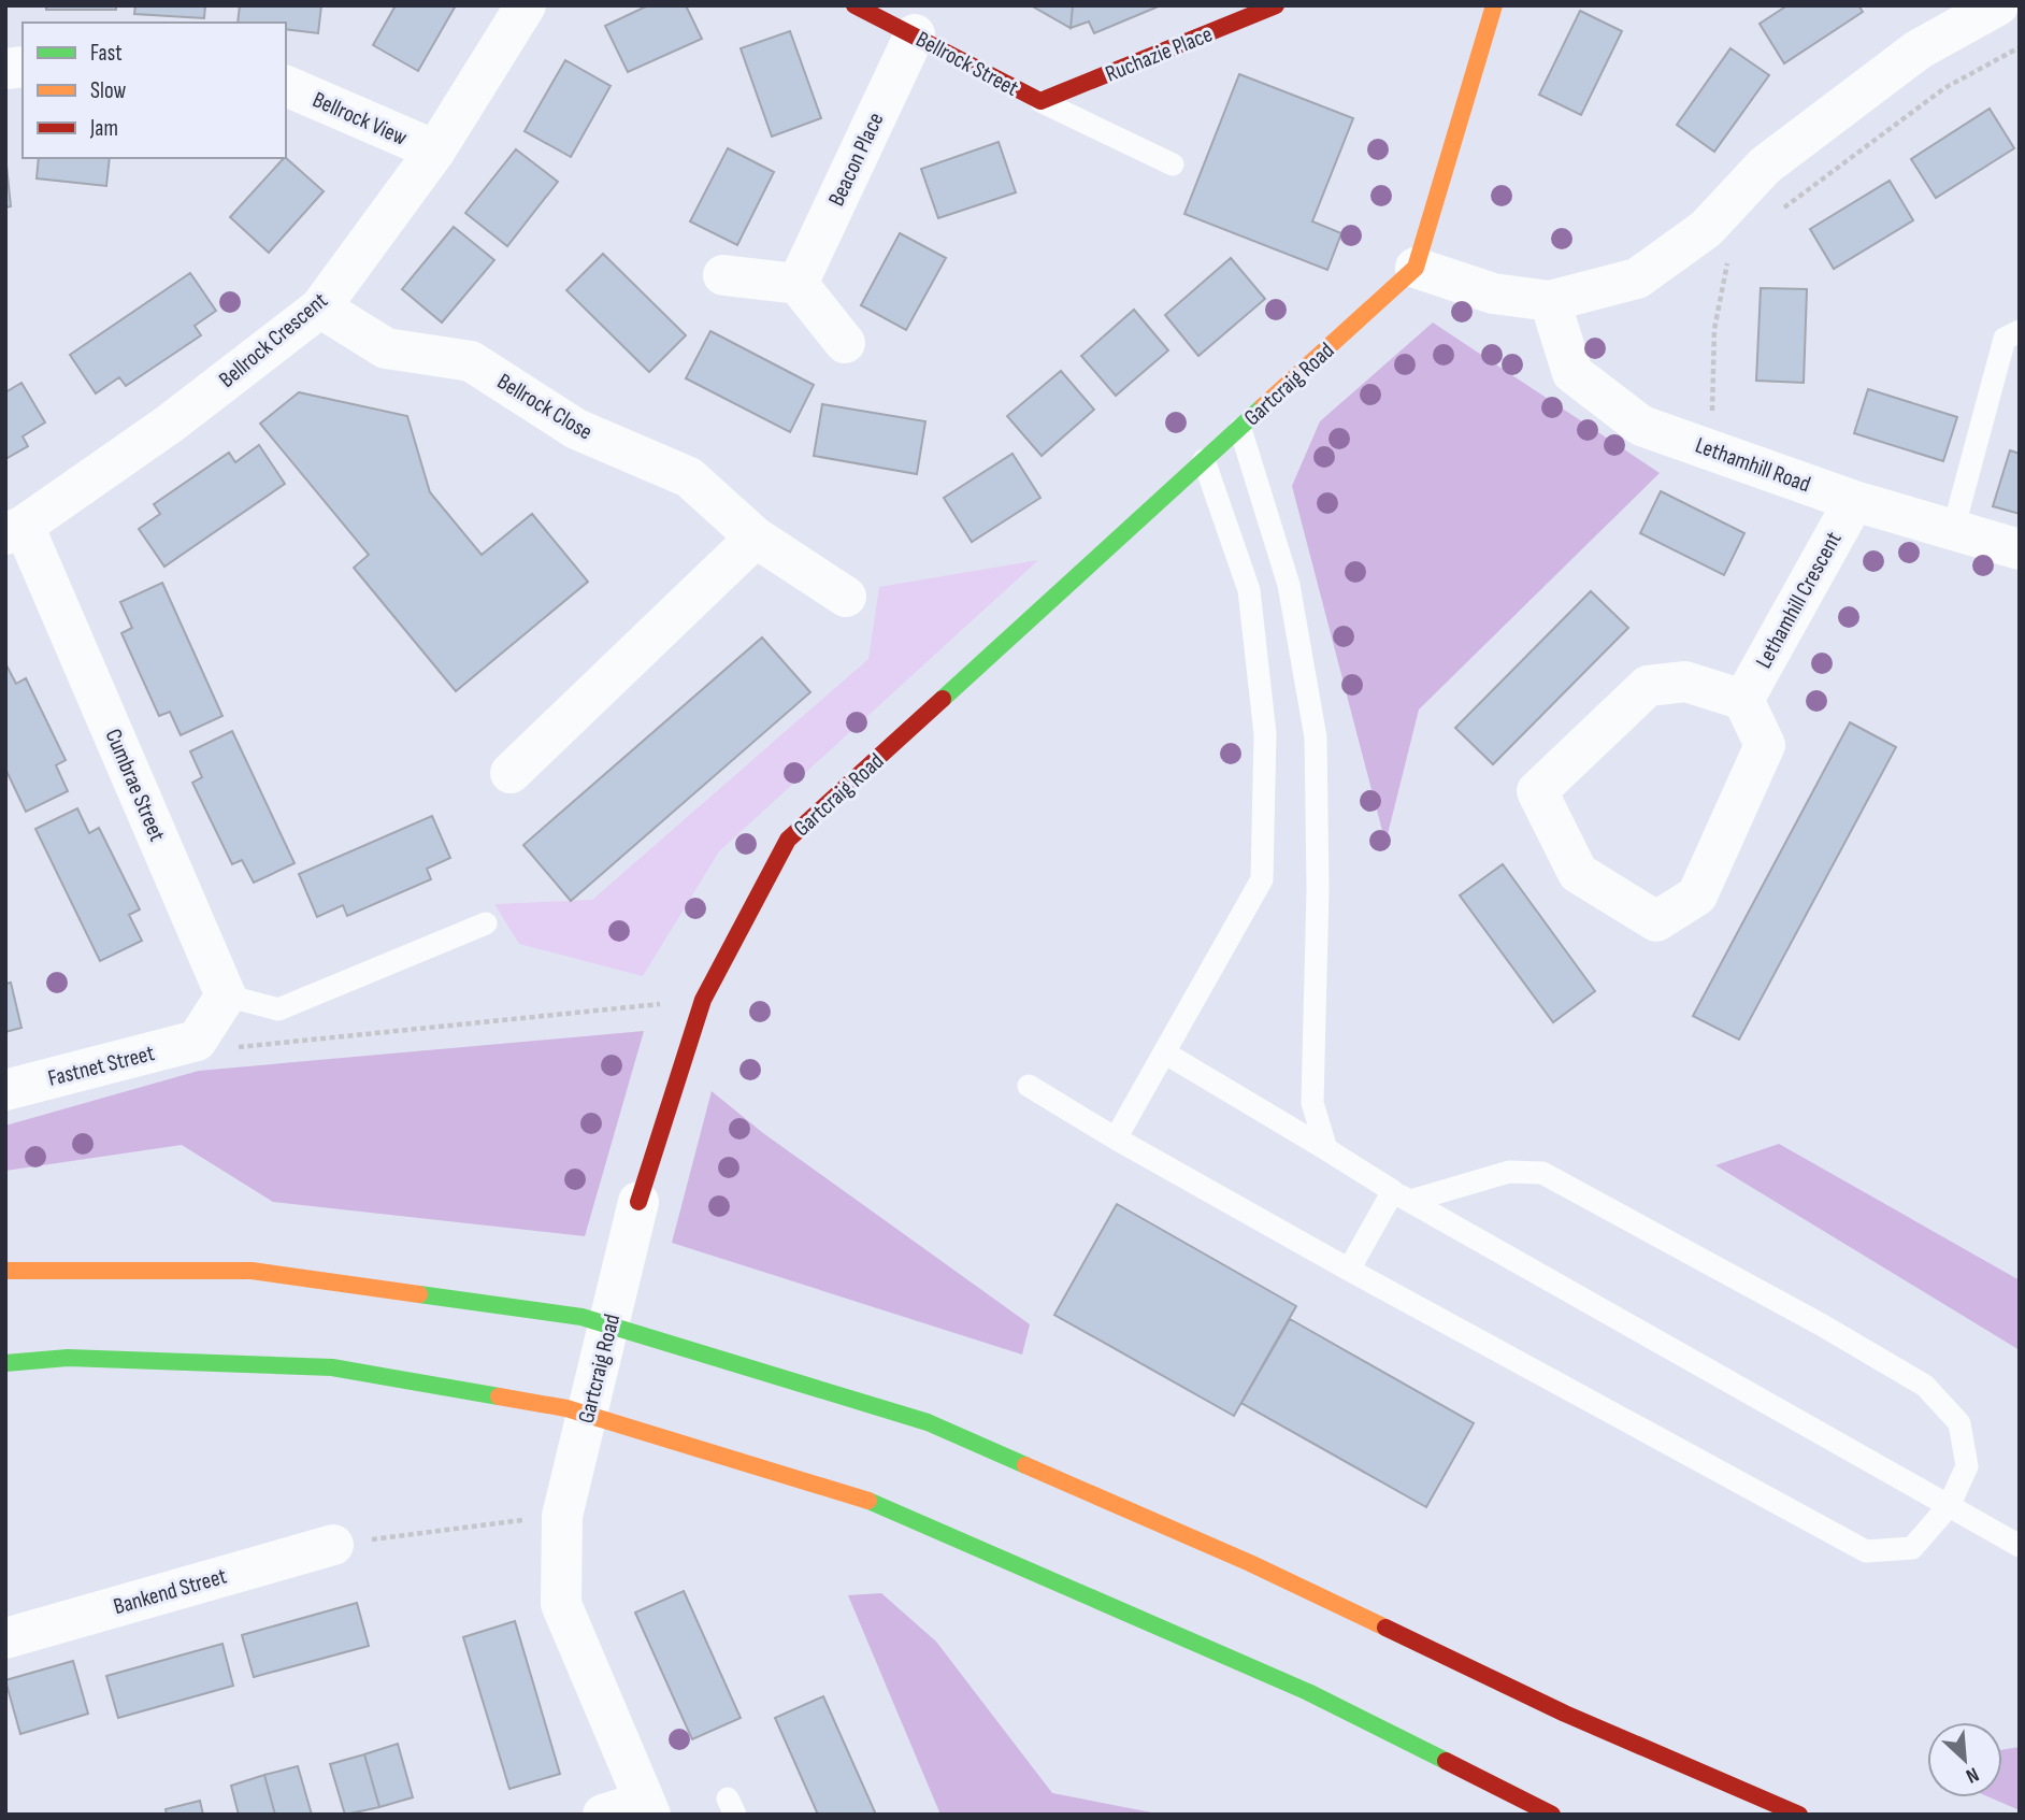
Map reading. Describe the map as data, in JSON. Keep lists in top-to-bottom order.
{
  "streets": {
    "main road": ["Ruchazie Place", "Bellrock Street", "Gartcraig Road"],
    "street": [
      "Bellrock View",
      "Beacon Place",
      "Bellrock Crescent",
      "Bellrock Close",
      "Lethamhill Road",
      "Lethamhill Crescent",
      "Cumbrae Street",
      "Fastnet Street",
      "Bankend Street"
    ]
  },
  "crossings": [
    ["Ruchazie Place", "Bellrock Street"],
    ["Bellrock Street", "Beacon Place"],
    ["Bellrock View", "Bellrock Crescent"],
    ["Bellrock Crescent", "Bellrock Close"],
    ["Bellrock Crescent", "Cumbrae Street"],
    ["Lethamhill Road", "Lethamhill Crescent"]
  ],
  "legend": ["Fast", "Slow", "Jam"],
  "north": "bottom right"
}
